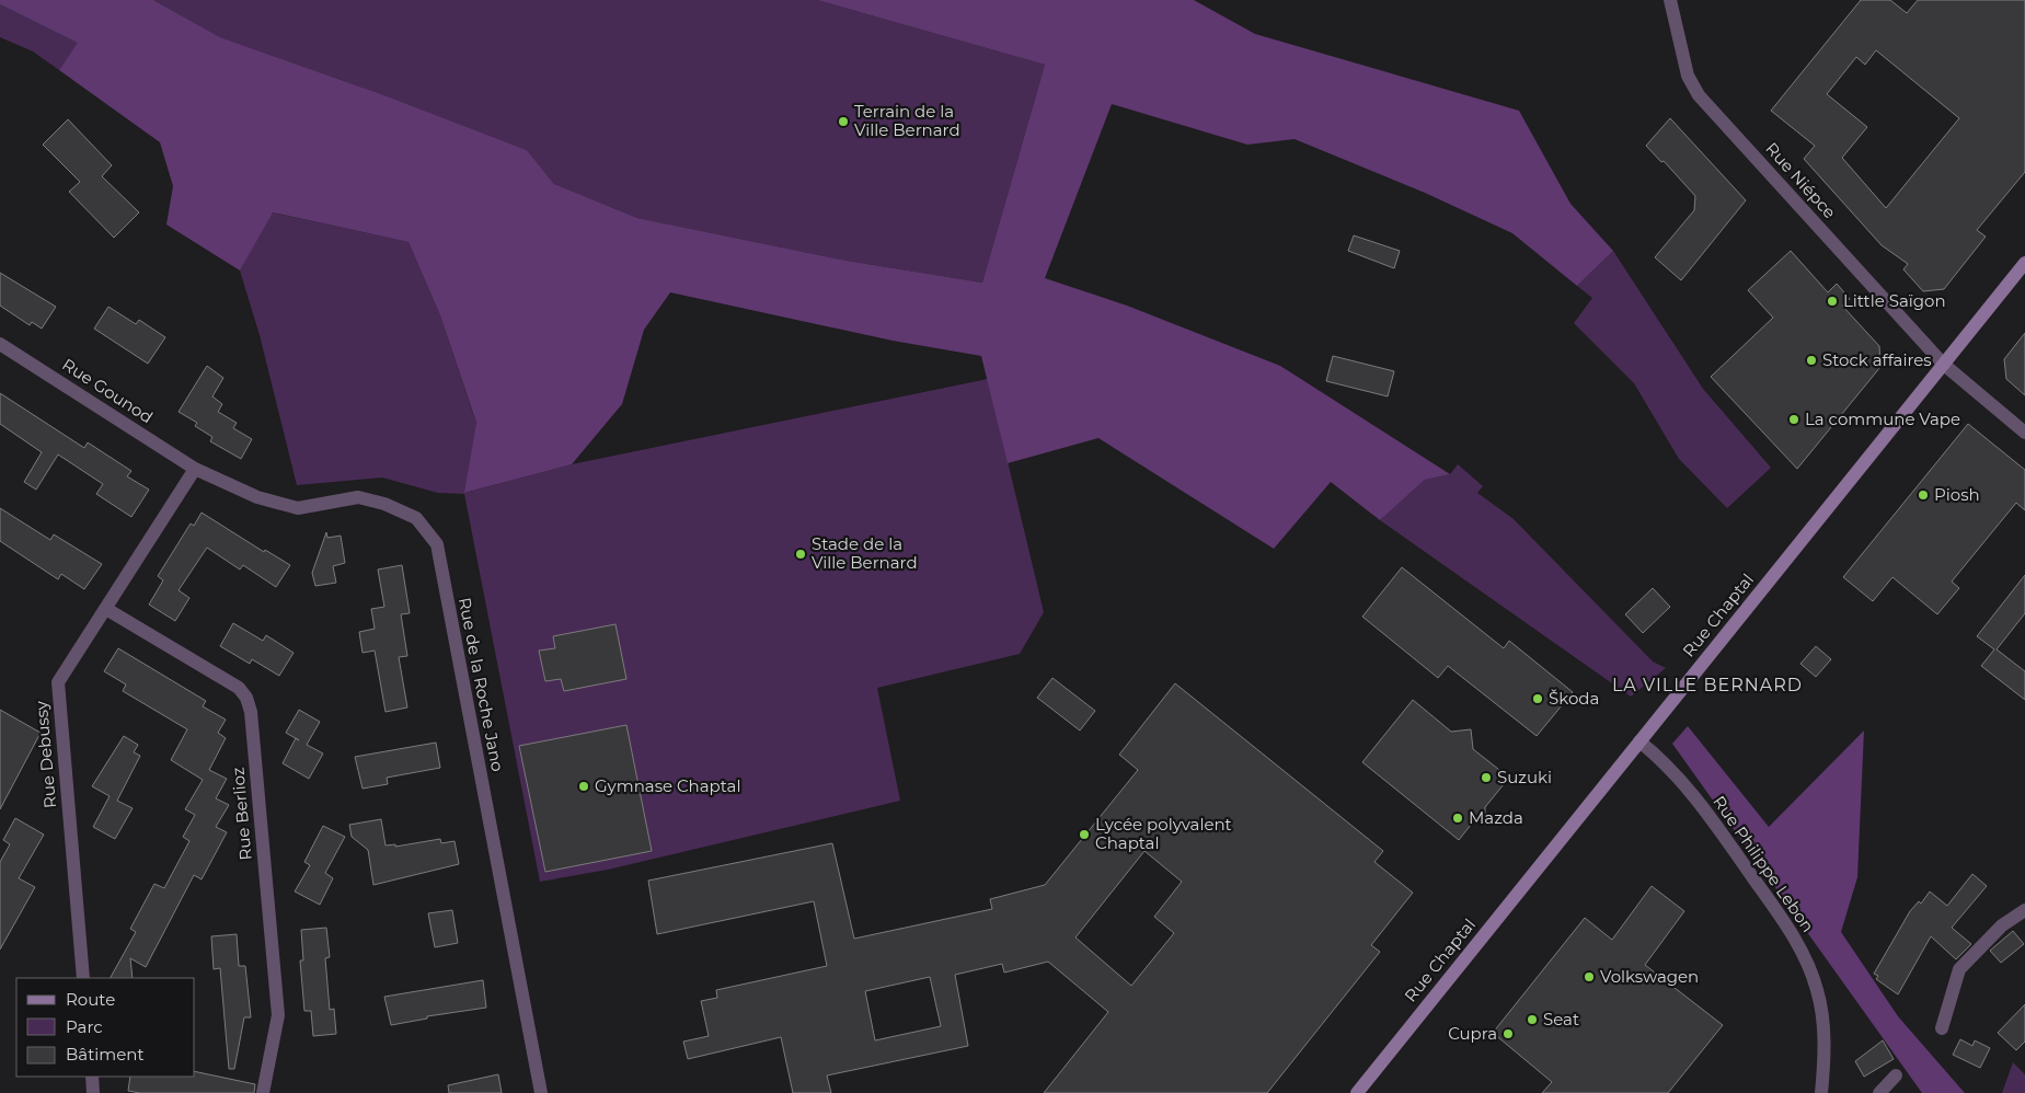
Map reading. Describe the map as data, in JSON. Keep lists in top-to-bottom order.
{
  "streets": {
    "main road": ["Rue Chaptal"],
    "street": [
      "Rue Niépce",
      "Rue Gounod",
      "Rue de la Roche Jano",
      "Rue Debussy",
      "Rue Berlioz",
      "Rue Philippe Lebon"
    ]
  },
  "crossings": [
    ["Rue Niépce", "Rue Chaptal"],
    ["Rue Gounod", "Rue de la Roche Jano"],
    ["Rue Gounod", "Rue Debussy"],
    ["Rue Chaptal", "Rue Philippe Lebon"],
    ["Rue de la Roche Jano", "Rue Debussy"],
    ["Rue Debussy", "Rue Berlioz"]
  ],
  "districts": ["LA VILLE BERNARD"],
  "places": [
    "Terrain de la Ville Bernard",
    "Little Saïgon",
    "Stock affaires",
    "La commune Vape",
    "Piosh",
    "Stade de la Ville Bernard",
    "Škoda",
    "Suzuki",
    "Gymnase Chaptal",
    "Mazda",
    "Lycée polyvalent Chaptal",
    "Volkswagen",
    "Seat",
    "Cupra"
  ],
  "legend": ["Route", "Parc", "Bâtiment"]
}
